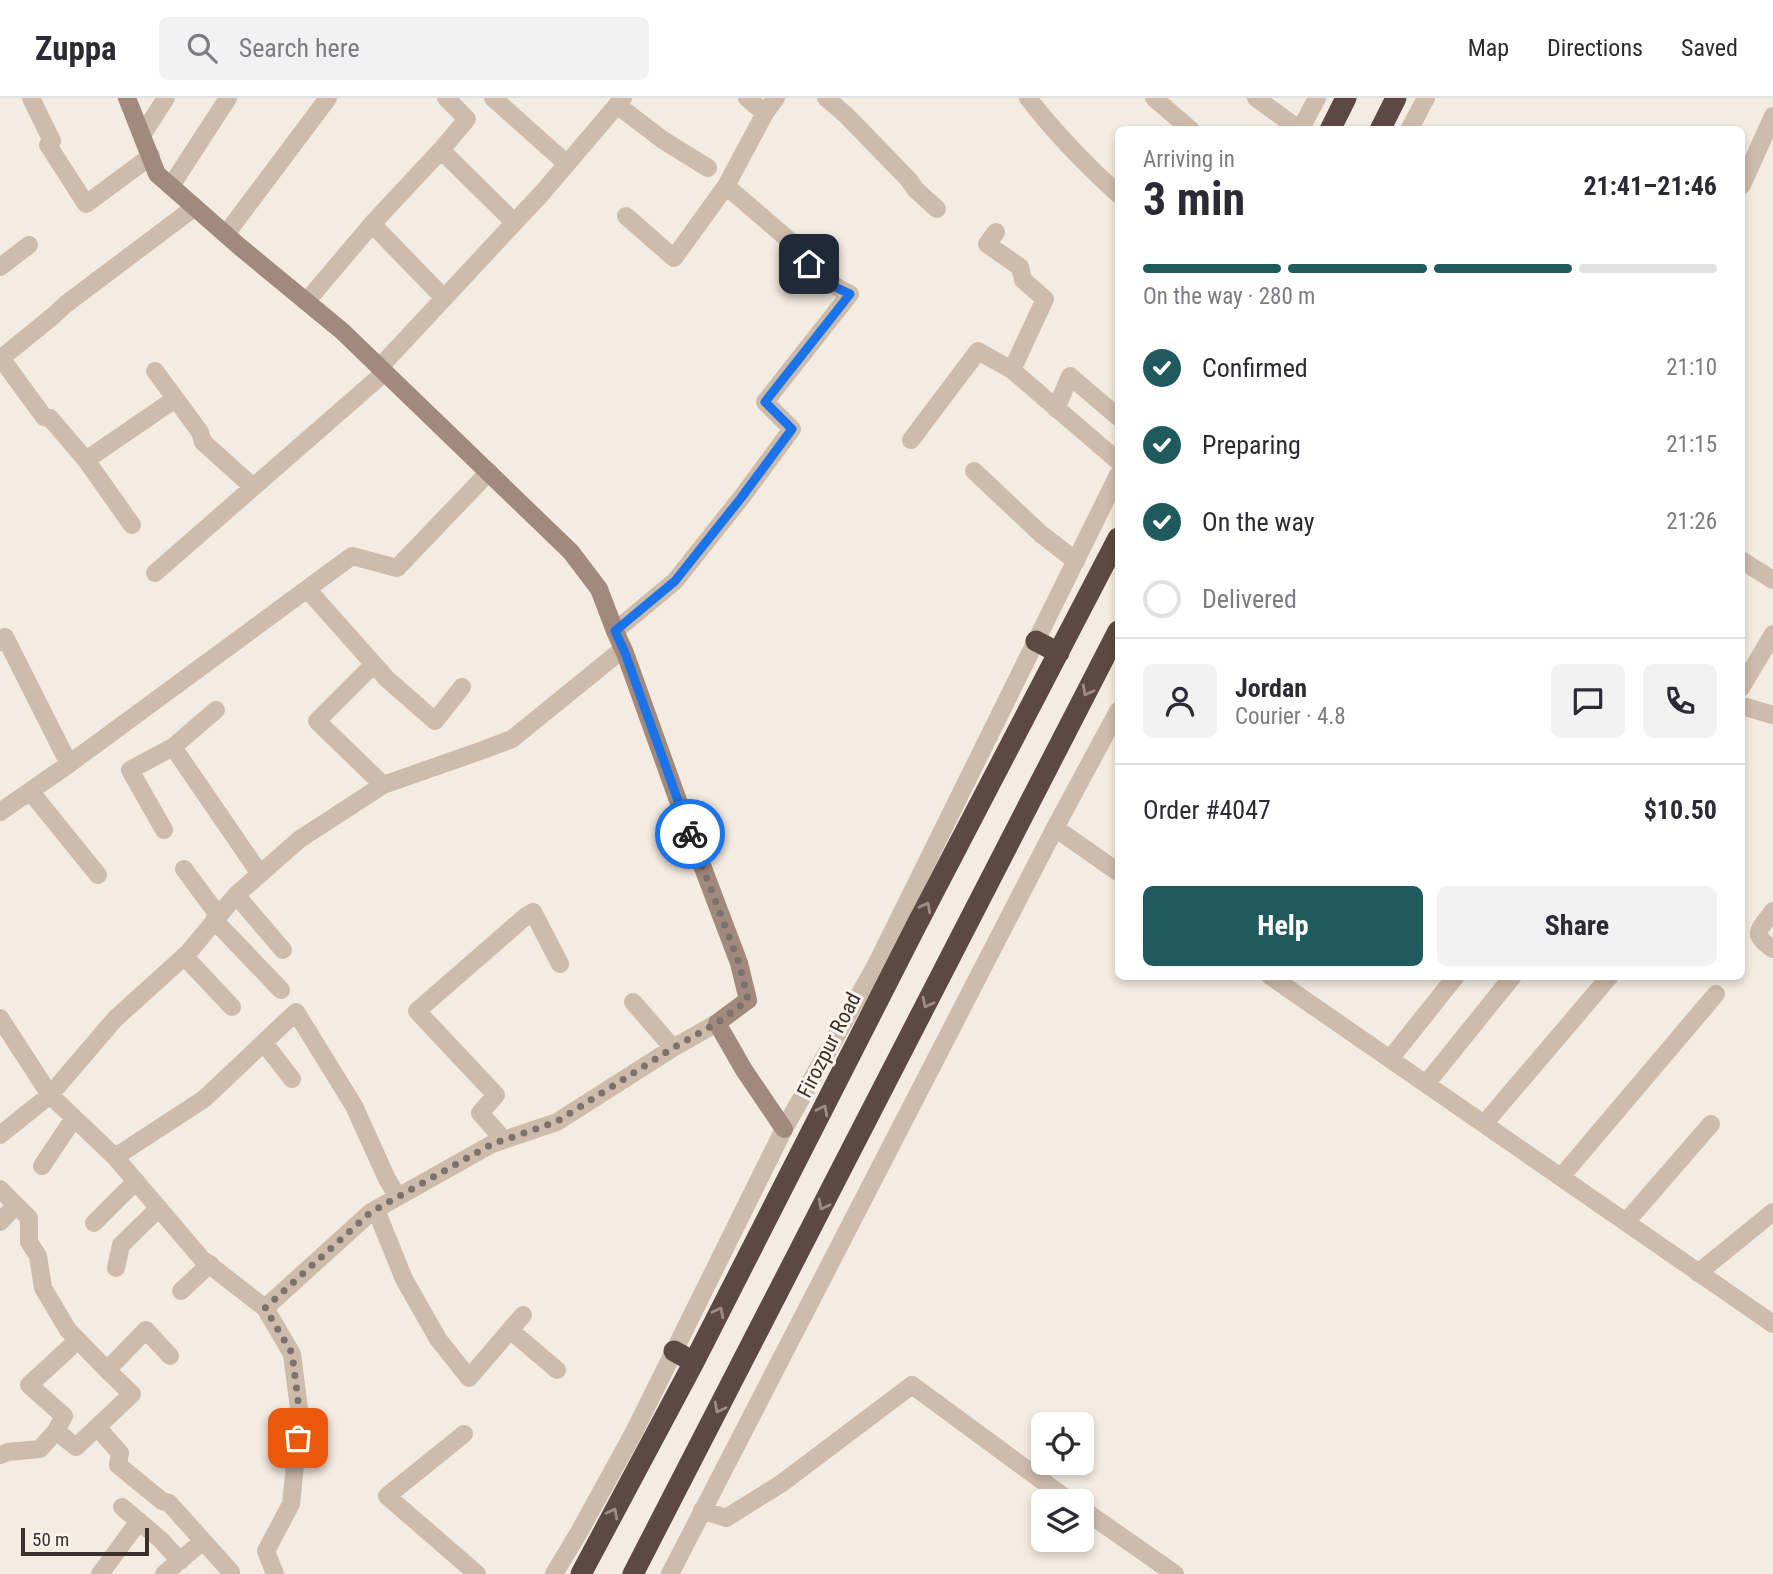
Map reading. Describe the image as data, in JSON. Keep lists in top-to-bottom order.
{
  "streets": {
    "highway": ["Firozpur Road"]
  },
  "scale_bar": "50 m",
  "page": {
    "header": "Zuppa",
    "search": "Search here",
    "nav": ["Map", "Directions", "Saved"],
    "heading": ["3 min", "Arriving in", "21:41–21:46"],
    "panel": [
      "Jordan",
      "Courier · 4.8",
      "Order #4047",
      "$10.50"
    ],
    "bar": "On the way · 280 m",
    "list": [
      ["Confirmed", "21:10"],
      ["Preparing", "21:15"],
      ["On the way", "21:26"],
      "Delivered"
    ],
    "buttons": ["Help", "Share"],
    "scale": "50 m"
  }
}
